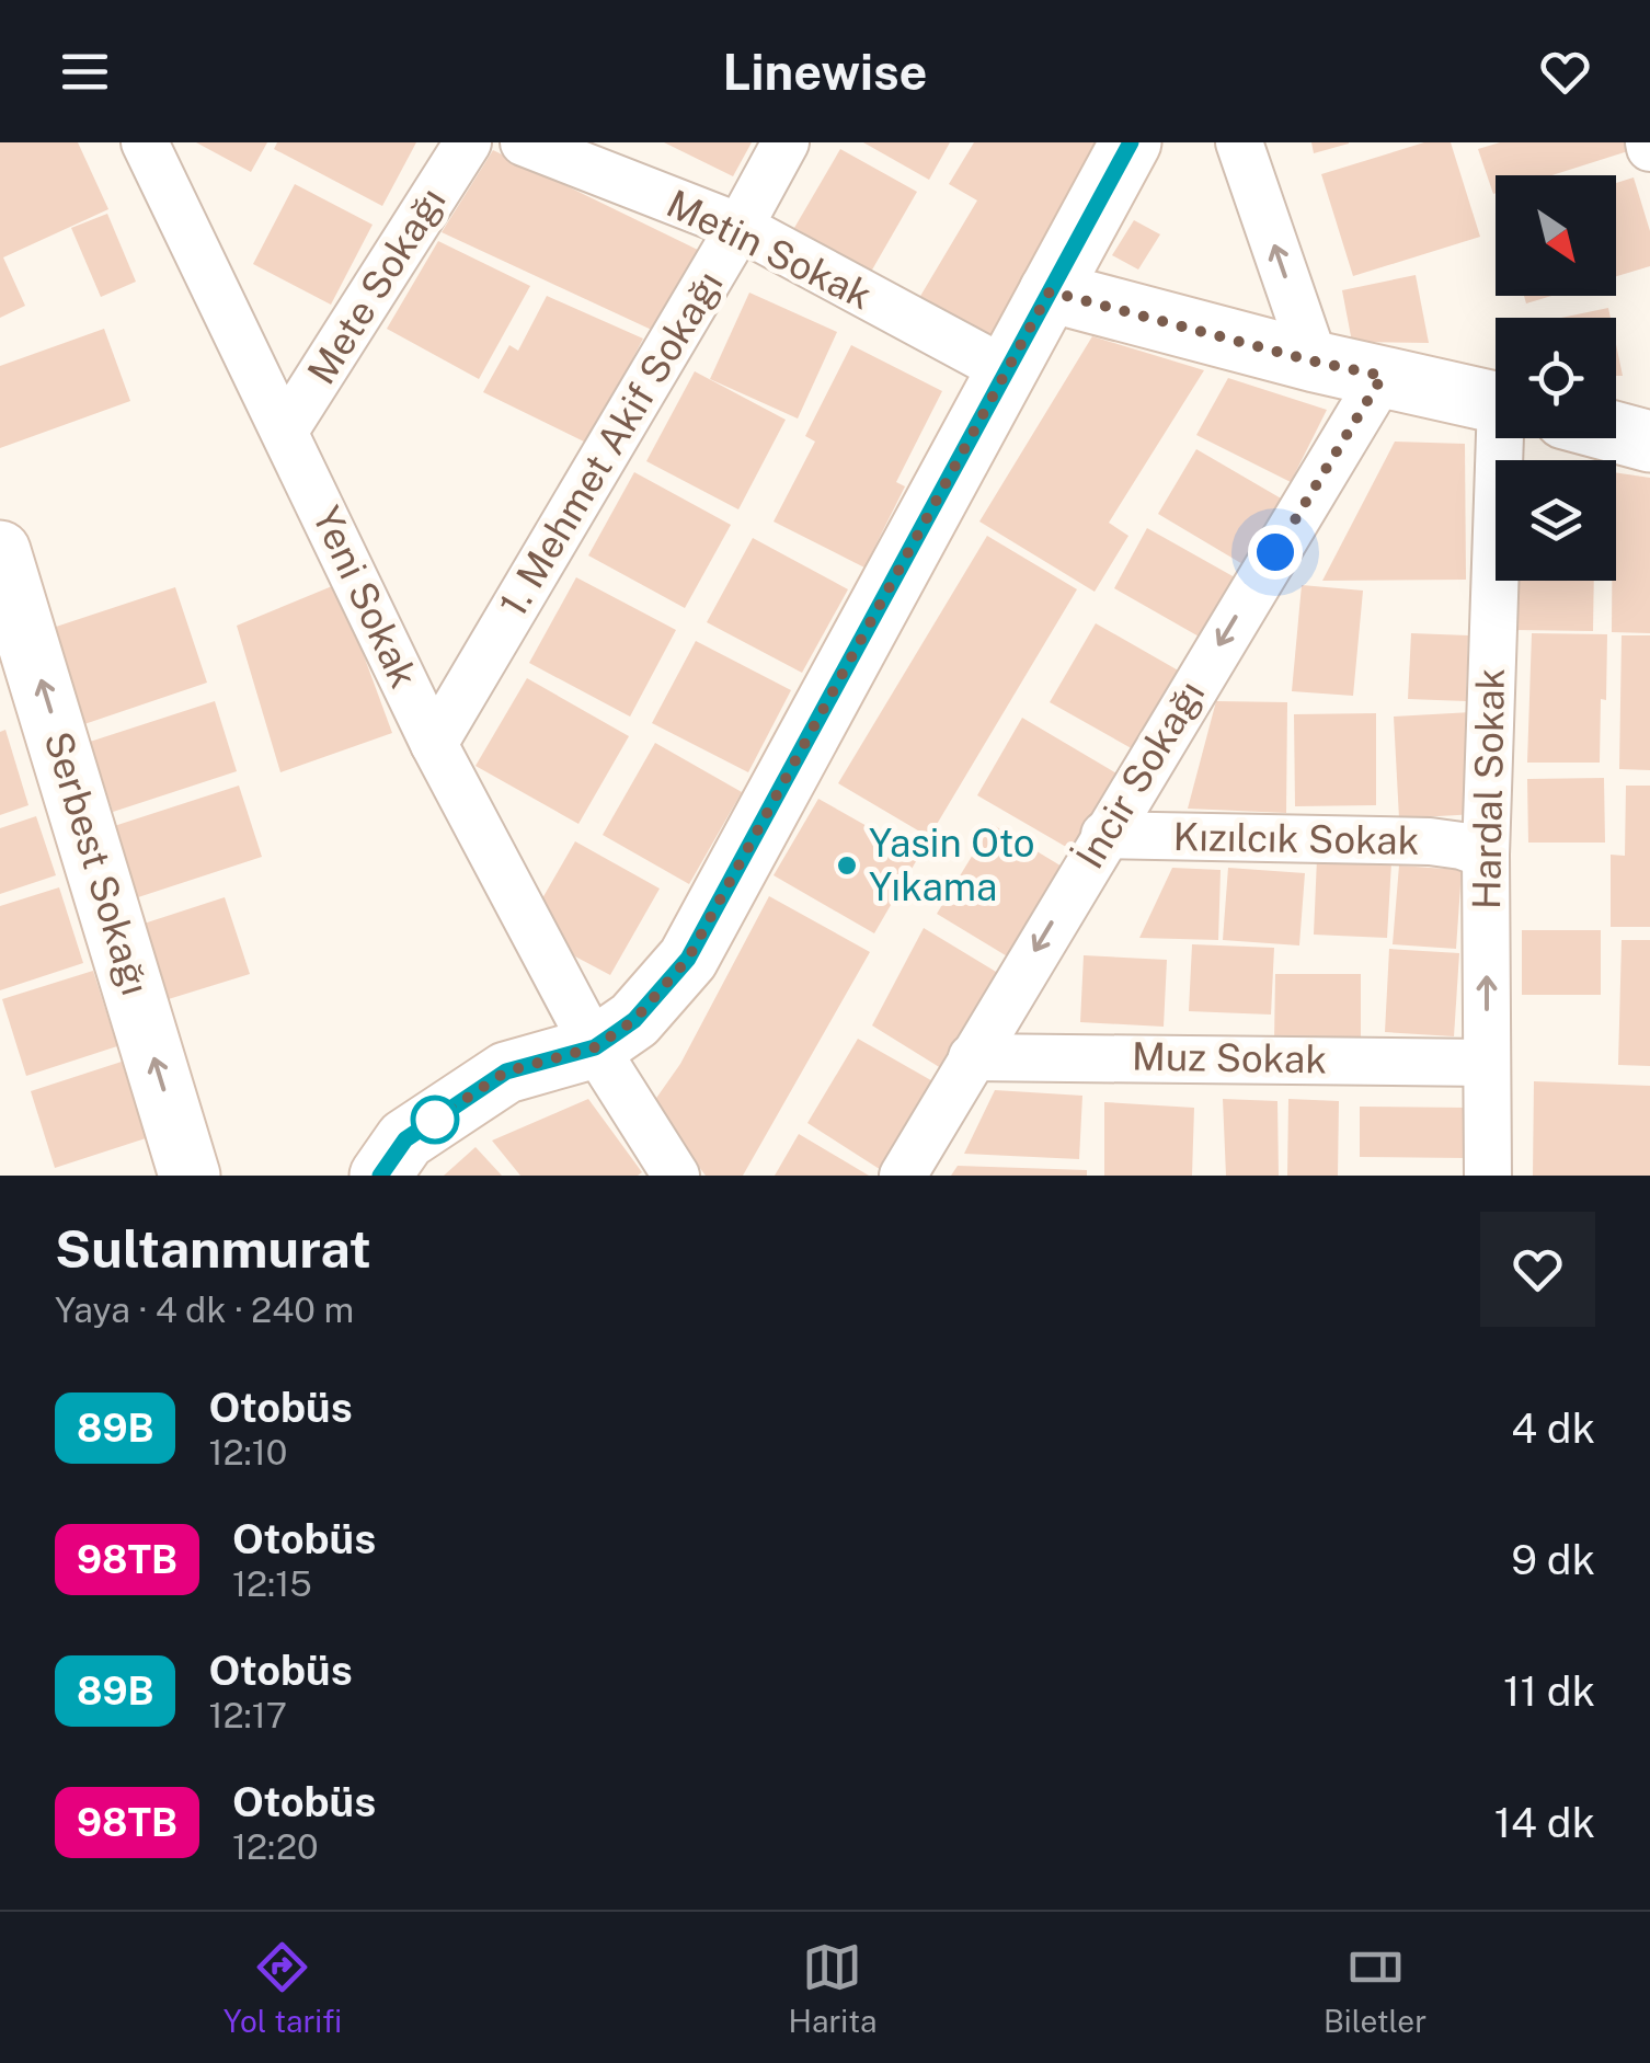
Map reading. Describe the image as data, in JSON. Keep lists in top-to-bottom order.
{
  "streets": {
    "street": [
      "Metin Sokak",
      "Mete Sokağı",
      "1. Mehmet Akif Sokağı",
      "Yeni Sokak",
      "İncir Sokağı",
      "Hardal Sokak",
      "Kızılcık Sokak",
      "Serbest Sokağı",
      "Muz Sokak"
    ]
  },
  "crossings": [
    ["Metin Sokak", "1. Mehmet Akif Sokağı"],
    ["Mete Sokağı", "Yeni Sokak"],
    ["1. Mehmet Akif Sokağı", "Yeni Sokak"],
    ["İncir Sokağı", "Kızılcık Sokak"],
    ["İncir Sokağı", "Muz Sokak"],
    ["Hardal Sokak", "Kızılcık Sokak"],
    ["Hardal Sokak", "Muz Sokak"]
  ],
  "one_way": ["Serbest Sokağı"],
  "places": ["Yasin Oto Yıkama"],
  "lines": ["bus line 89B"],
  "north": "bottom right",
  "page": {
    "header": "Linewise",
    "heading": ["Sultanmurat", "Yaya · 4 dk · 240 m"],
    "list": [
      {
        "mark": "89B",
        "name": "Otobüs",
        "note": "12:10",
        "value": "4 dk"
      },
      {
        "mark": "98TB",
        "name": "Otobüs",
        "note": "12:15",
        "value": "9 dk"
      },
      {
        "mark": "89B",
        "name": "Otobüs",
        "note": "12:17",
        "value": "11 dk"
      },
      {
        "mark": "98TB",
        "name": "Otobüs",
        "note": "12:20",
        "value": "14 dk"
      }
    ],
    "tabs": ["Yol tarifi", "Harita", "Biletler"]
  }
}
